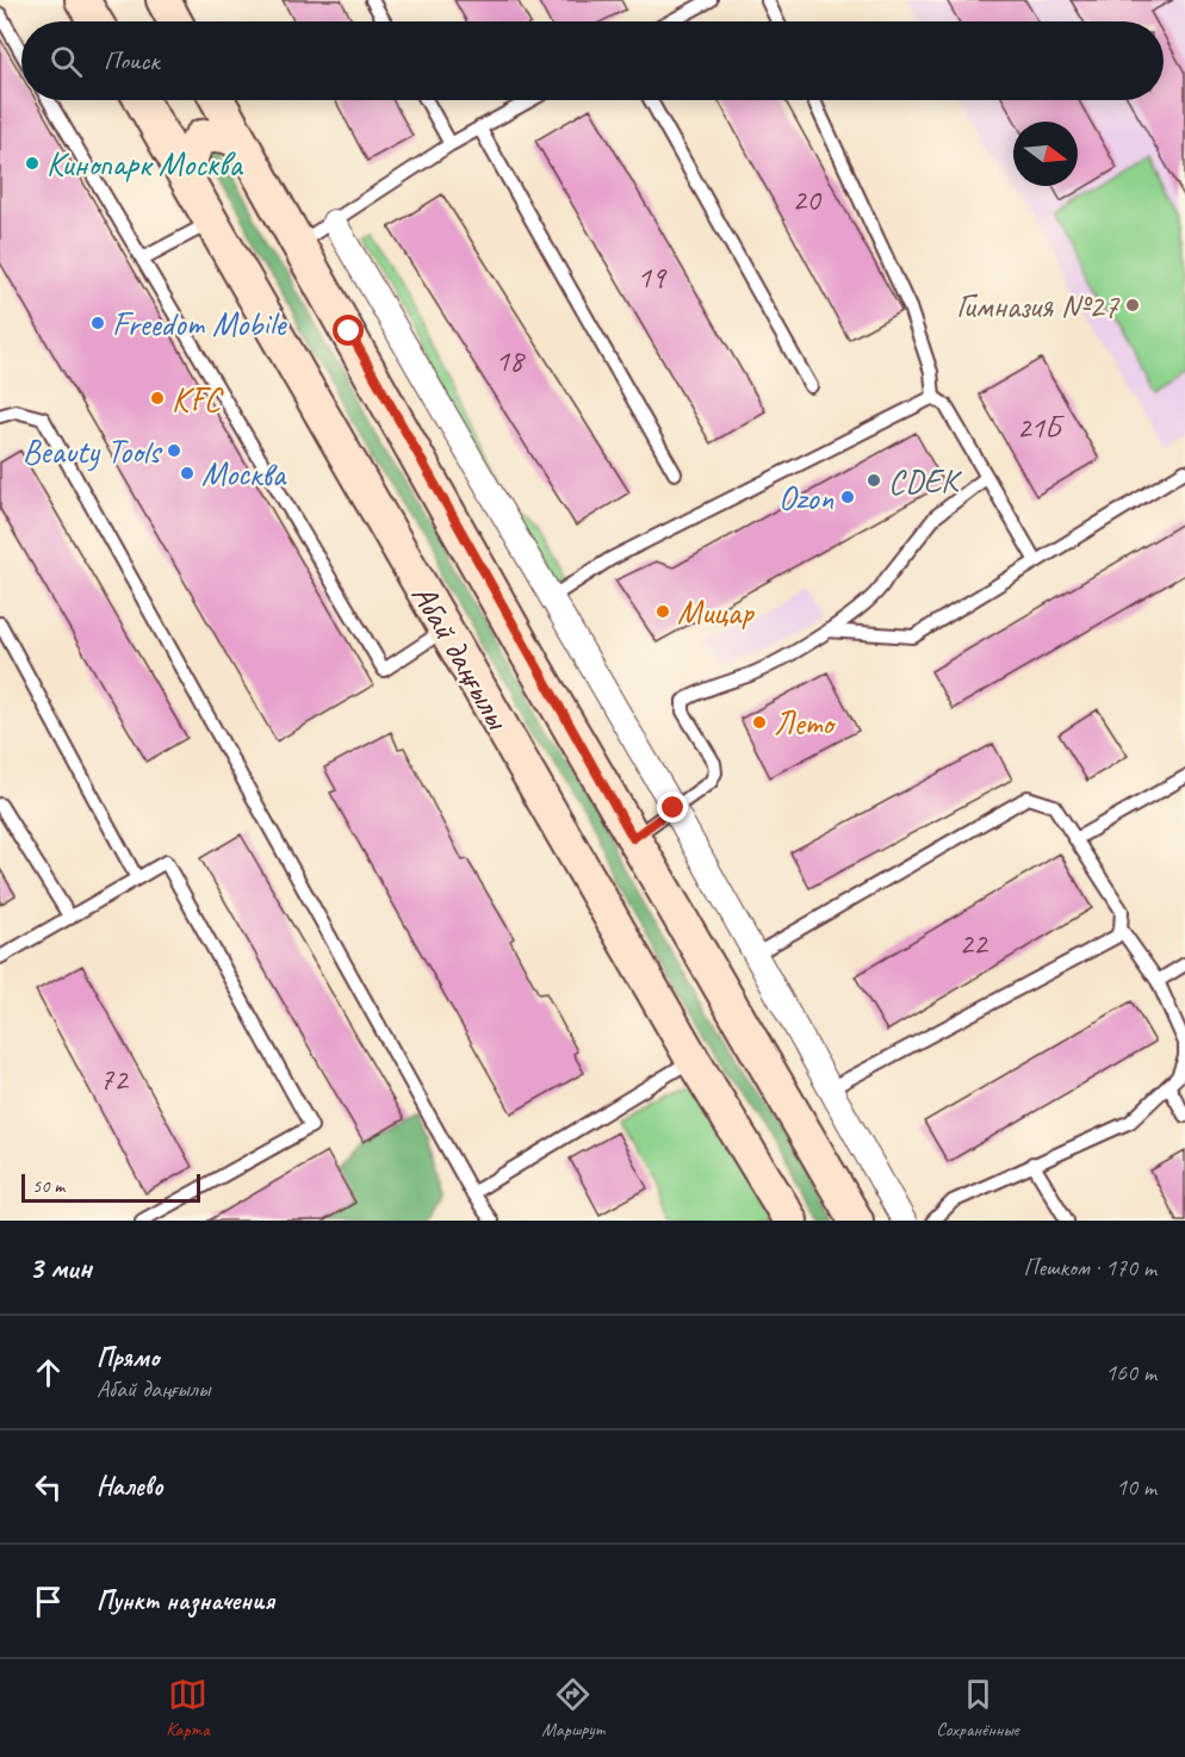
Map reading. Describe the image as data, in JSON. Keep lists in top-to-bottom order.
{
  "streets": {
    "main road": ["Абай даңғылы"]
  },
  "places": [
    "Кинопарк Москва",
    "Гимназия №27",
    "Freedom Mobile",
    "KFC",
    "Beauty Tools",
    "Москва",
    "CDEK",
    "Ozon",
    "Мицар",
    "Лето"
  ],
  "house_numbers": [
    "20",
    "19",
    "18",
    "21Б",
    "22",
    "72"
  ],
  "scale_bar": "50 m",
  "north": "right",
  "page": {
    "search": "Поиск",
    "scale": "50 m",
    "heading": ["3 мин", "Пешком · 170 m"],
    "list": [
      ["Прямо", "Абай даңғылы", "160 m"],
      ["Налево", "10 m"],
      "Пункт назначения"
    ],
    "nav": ["Карта", "Маршрут", "Сохранённые"]
  }
}
